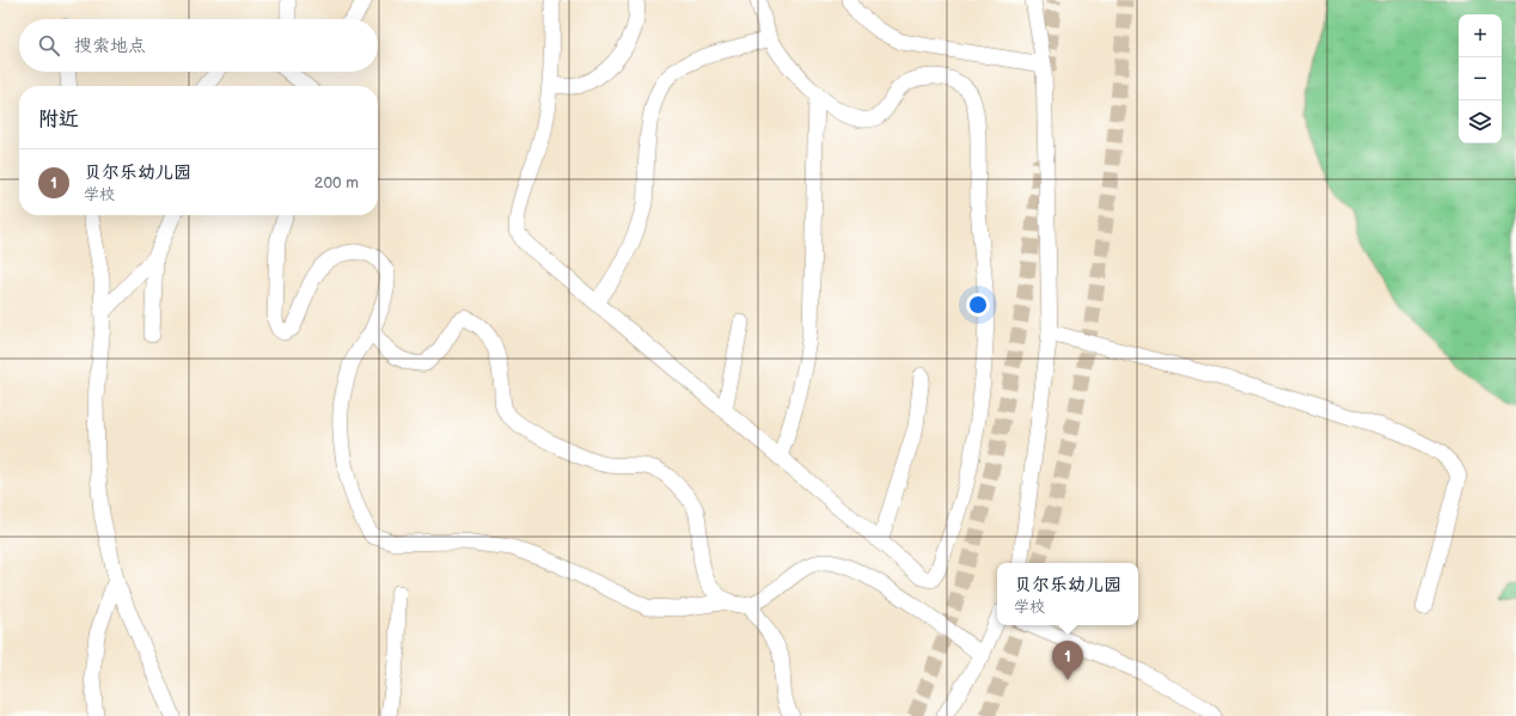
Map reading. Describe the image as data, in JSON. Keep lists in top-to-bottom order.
{
  "page": {
    "map_buttons": ["+", "−"],
    "search": "搜索地点",
    "heading": "附近",
    "list": [
      {
        "mark": "1",
        "name": "贝尔乐幼儿园",
        "note": "学校",
        "value": "200 m"
      }
    ],
    "popup": ["贝尔乐幼儿园", "学校"],
    "pins": "1"
  }
}
